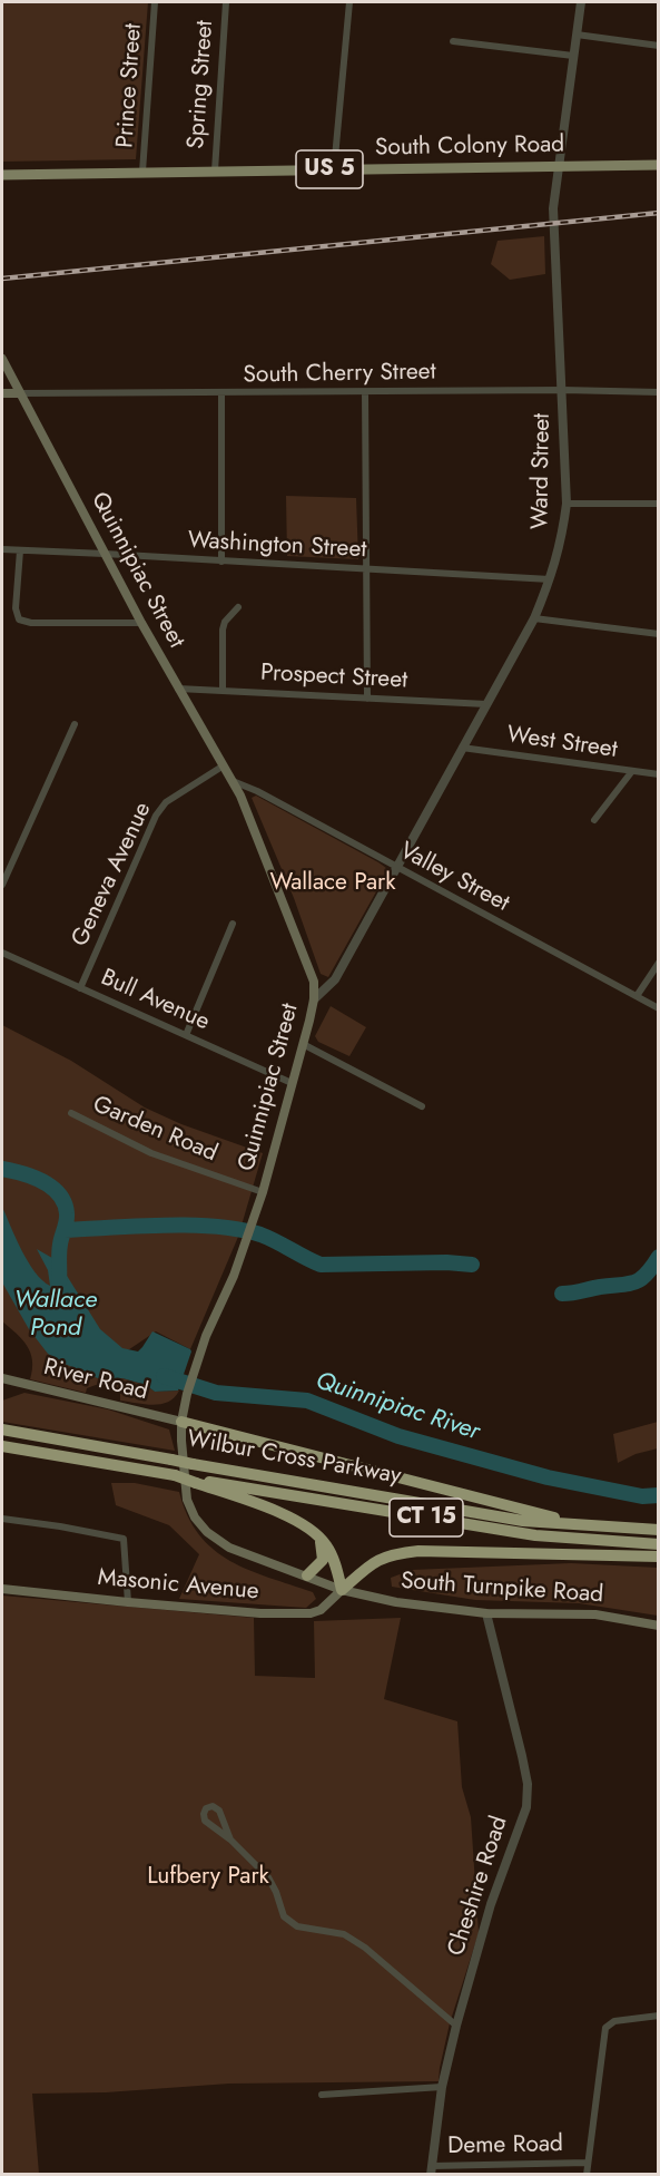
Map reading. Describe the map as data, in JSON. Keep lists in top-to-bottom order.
{
  "streets": {
    "highway": ["Wilbur Cross Parkway", "CT 15"],
    "main road": [
      "South Colony Road",
      "US 5",
      "Quinnipiac Street",
      "River Road",
      "Masonic Avenue",
      "South Turnpike Road"
    ],
    "street": [
      "Spring Street",
      "Prince Street",
      "South Cherry Street",
      "Ward Street",
      "Washington Street",
      "Prospect Street",
      "West Street",
      "Geneva Avenue",
      "Valley Street",
      "Bull Avenue",
      "Garden Road",
      "Cheshire Road",
      "Deme Road"
    ]
  },
  "crossings": [
    ["Spring Street", "South Colony Road"],
    ["Prince Street", "South Colony Road"],
    ["South Colony Road", "Ward Street"],
    ["South Cherry Street", "Ward Street"],
    ["South Cherry Street", "Quinnipiac Street"],
    ["Ward Street", "Washington Street"],
    ["Ward Street", "Quinnipiac Street"],
    ["Ward Street", "Prospect Street"],
    ["Ward Street", "West Street"],
    ["Ward Street", "Valley Street"],
    ["Washington Street", "Quinnipiac Street"],
    ["Quinnipiac Street", "Prospect Street"],
    ["Quinnipiac Street", "Geneva Avenue"],
    ["Quinnipiac Street", "Valley Street"],
    ["Quinnipiac Street", "Bull Avenue"],
    ["Quinnipiac Street", "Garden Road"],
    ["Quinnipiac Street", "River Road"],
    ["Quinnipiac Street", "Masonic Avenue"],
    ["Quinnipiac Street", "South Turnpike Road"],
    ["Geneva Avenue", "Bull Avenue"],
    ["Masonic Avenue", "South Turnpike Road"],
    ["South Turnpike Road", "Cheshire Road"],
    ["Cheshire Road", "Deme Road"]
  ],
  "water": ["Wallace Pond", "Quinnipiac River"],
  "parks": ["Wallace Park", "Lufbery Park"]
}
